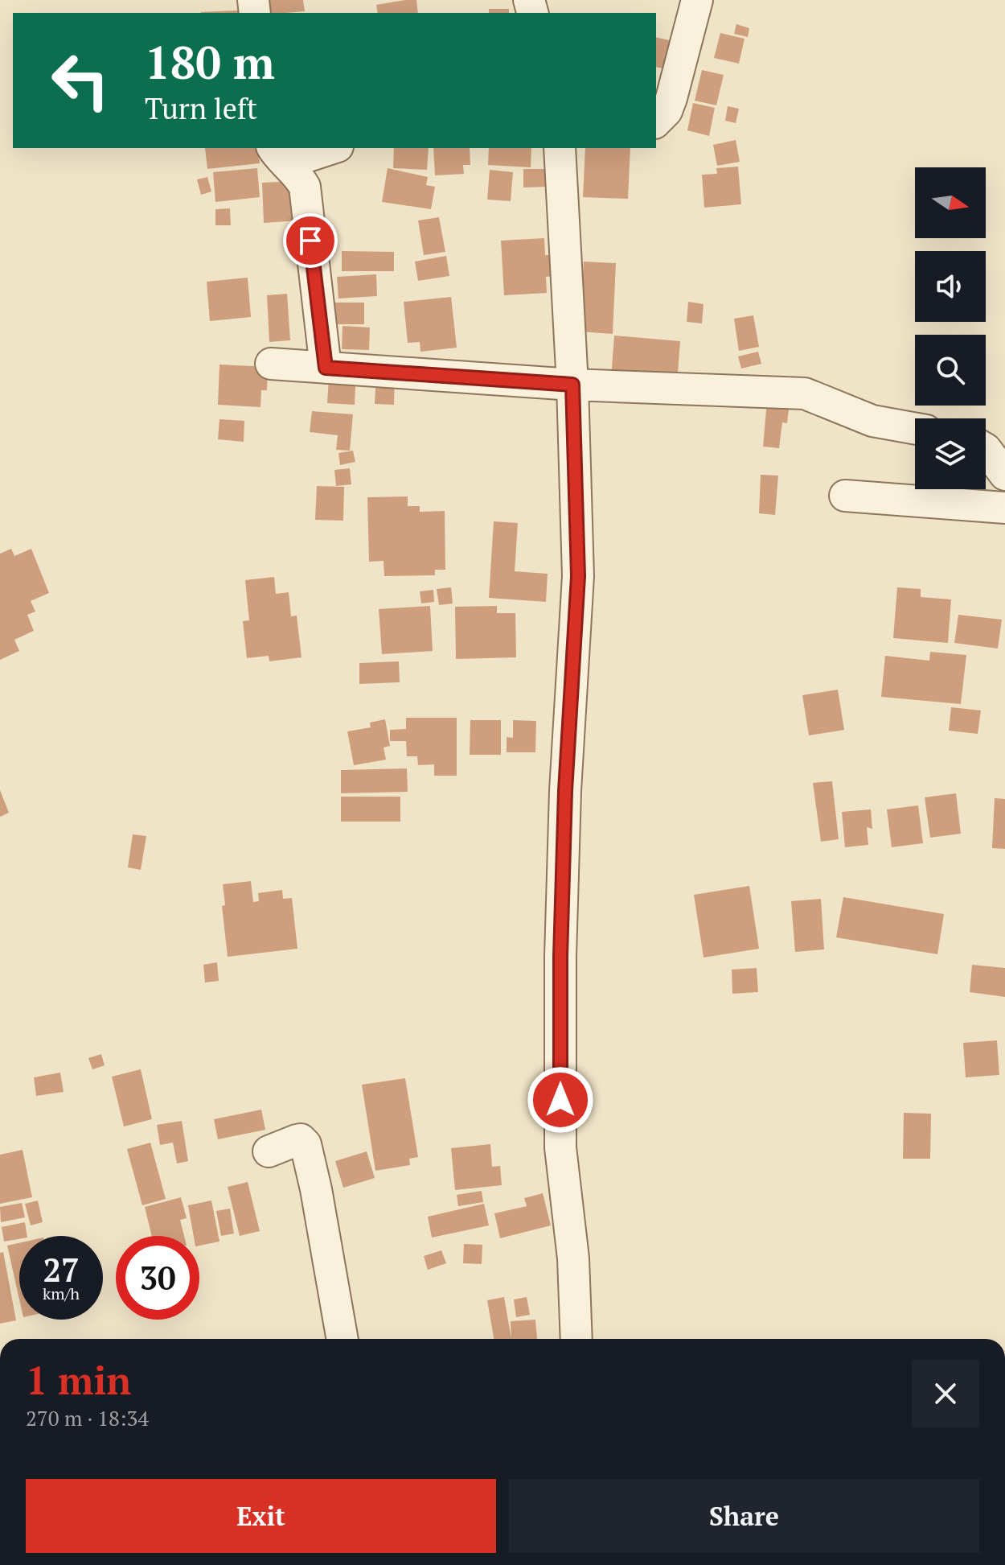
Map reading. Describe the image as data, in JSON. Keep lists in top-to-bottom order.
{
  "north": "right",
  "page": {
    "turn": ["180 m", "Turn left"],
    "speed": "27 km/h",
    "limit": "30",
    "heading": ["1 min", "270 m · 18:34"],
    "buttons": ["Exit", "Share"]
  }
}
